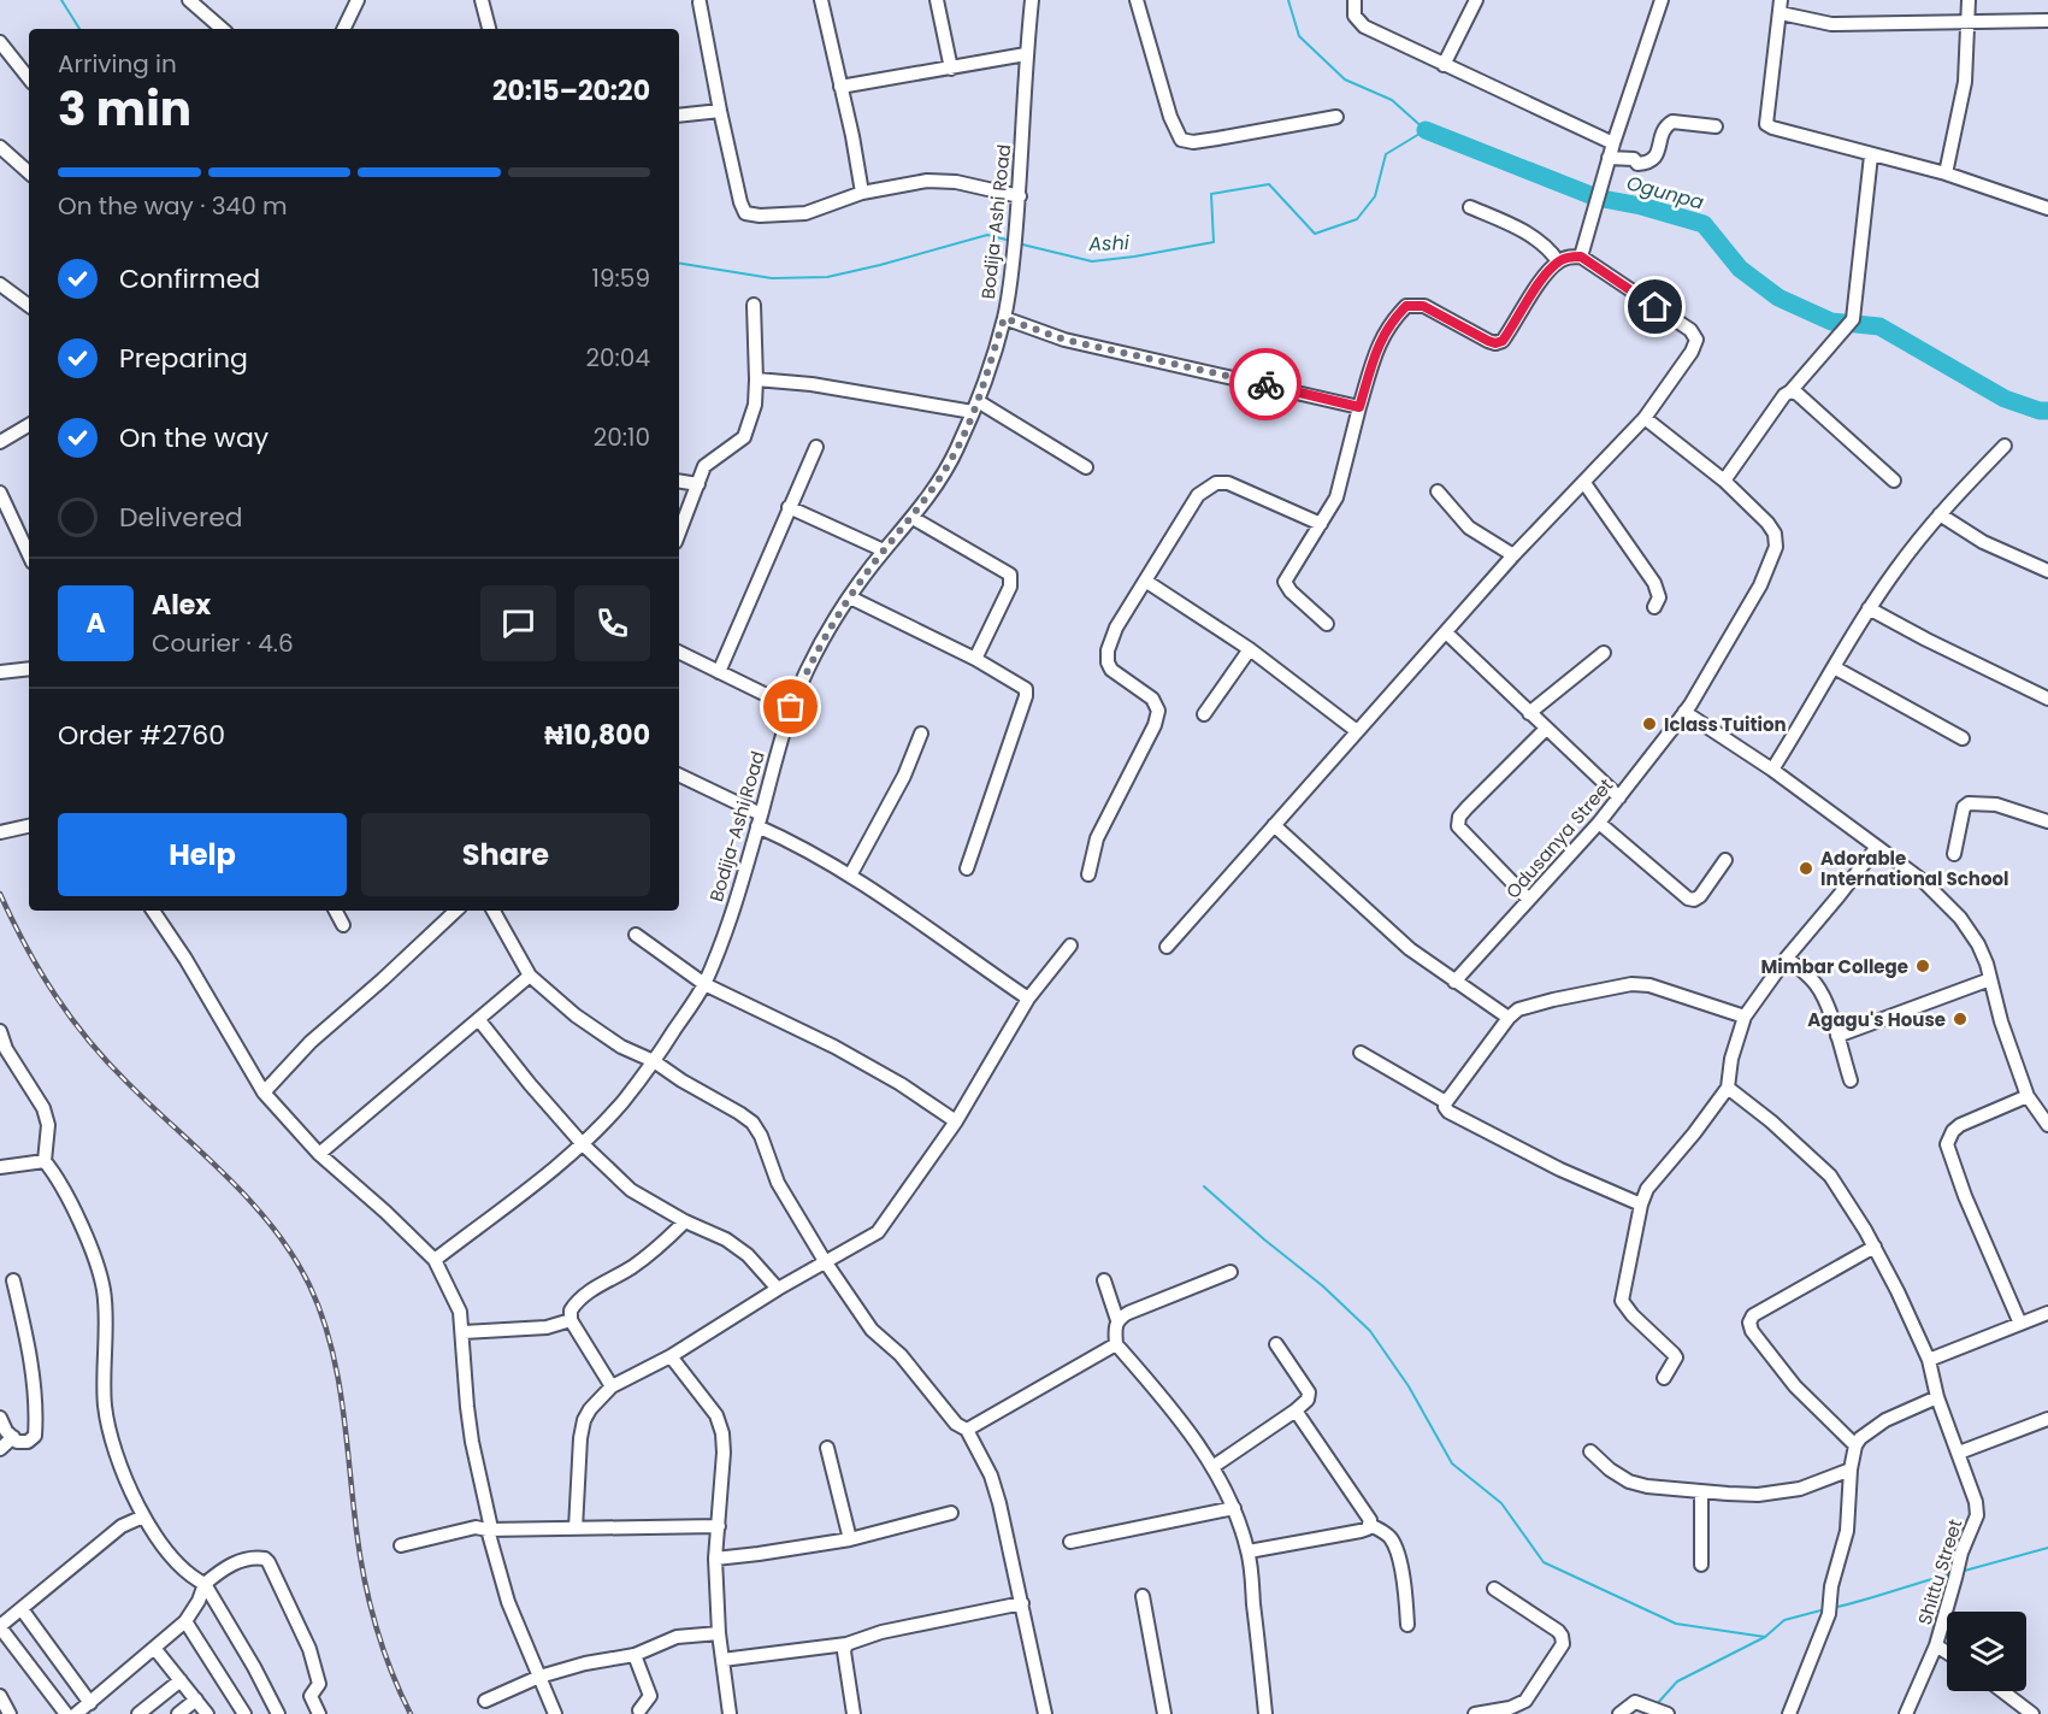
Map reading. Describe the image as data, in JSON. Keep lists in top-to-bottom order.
{
  "streets": {
    "street": ["Bodija-Ashi Road", "Odusanya Street", "Shittu Street"]
  },
  "water": ["Ogunpa", "Ashi"],
  "places": [
    "Iclass Tuition",
    "Adorable International School",
    "Mimbar College",
    "Agagu's House"
  ],
  "page": {
    "heading": ["3 min", "Arriving in", "20:15–20:20"],
    "panel": [
      "Alex",
      "Courier · 4.6",
      "Order #2760",
      "₦10,800"
    ],
    "bar": "On the way · 340 m",
    "list": [
      ["Confirmed", "19:59"],
      ["Preparing", "20:04"],
      ["On the way", "20:10"],
      "Delivered"
    ],
    "round": "A",
    "buttons": ["Help", "Share"]
  }
}
